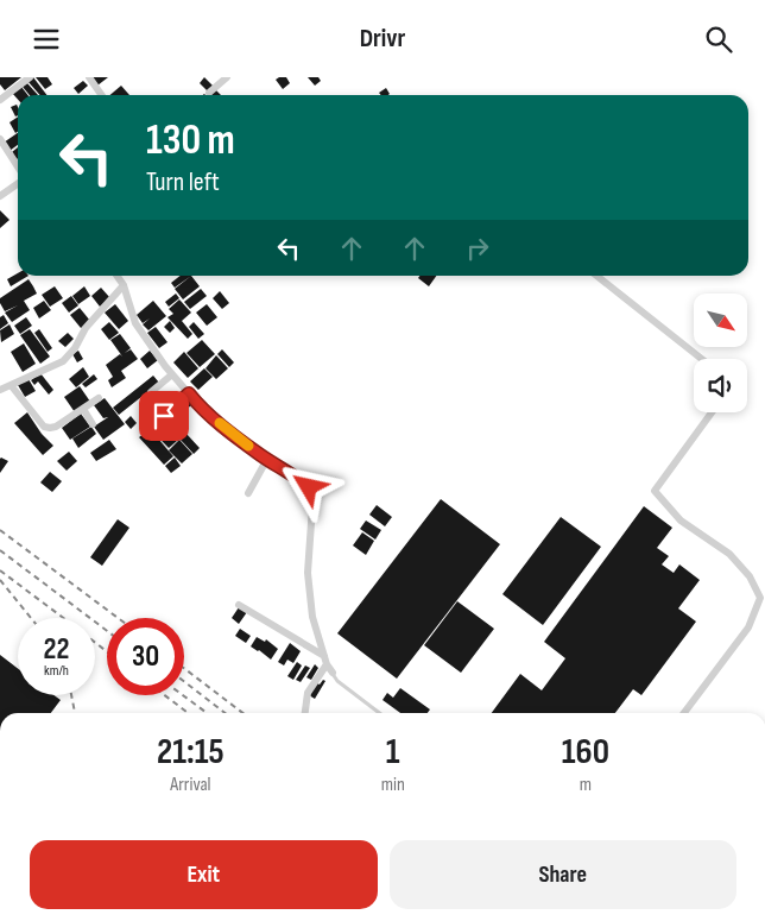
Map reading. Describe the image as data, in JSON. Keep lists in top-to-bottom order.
{
  "north": "bottom right",
  "page": {
    "header": "Drivr",
    "turn": ["130 m", "Turn left"],
    "speed": "22 km/h",
    "limit": "30",
    "eta": [
      "21:15",
      "Arrival",
      "1",
      "min",
      "160",
      "m"
    ],
    "buttons": ["Exit", "Share"]
  }
}
